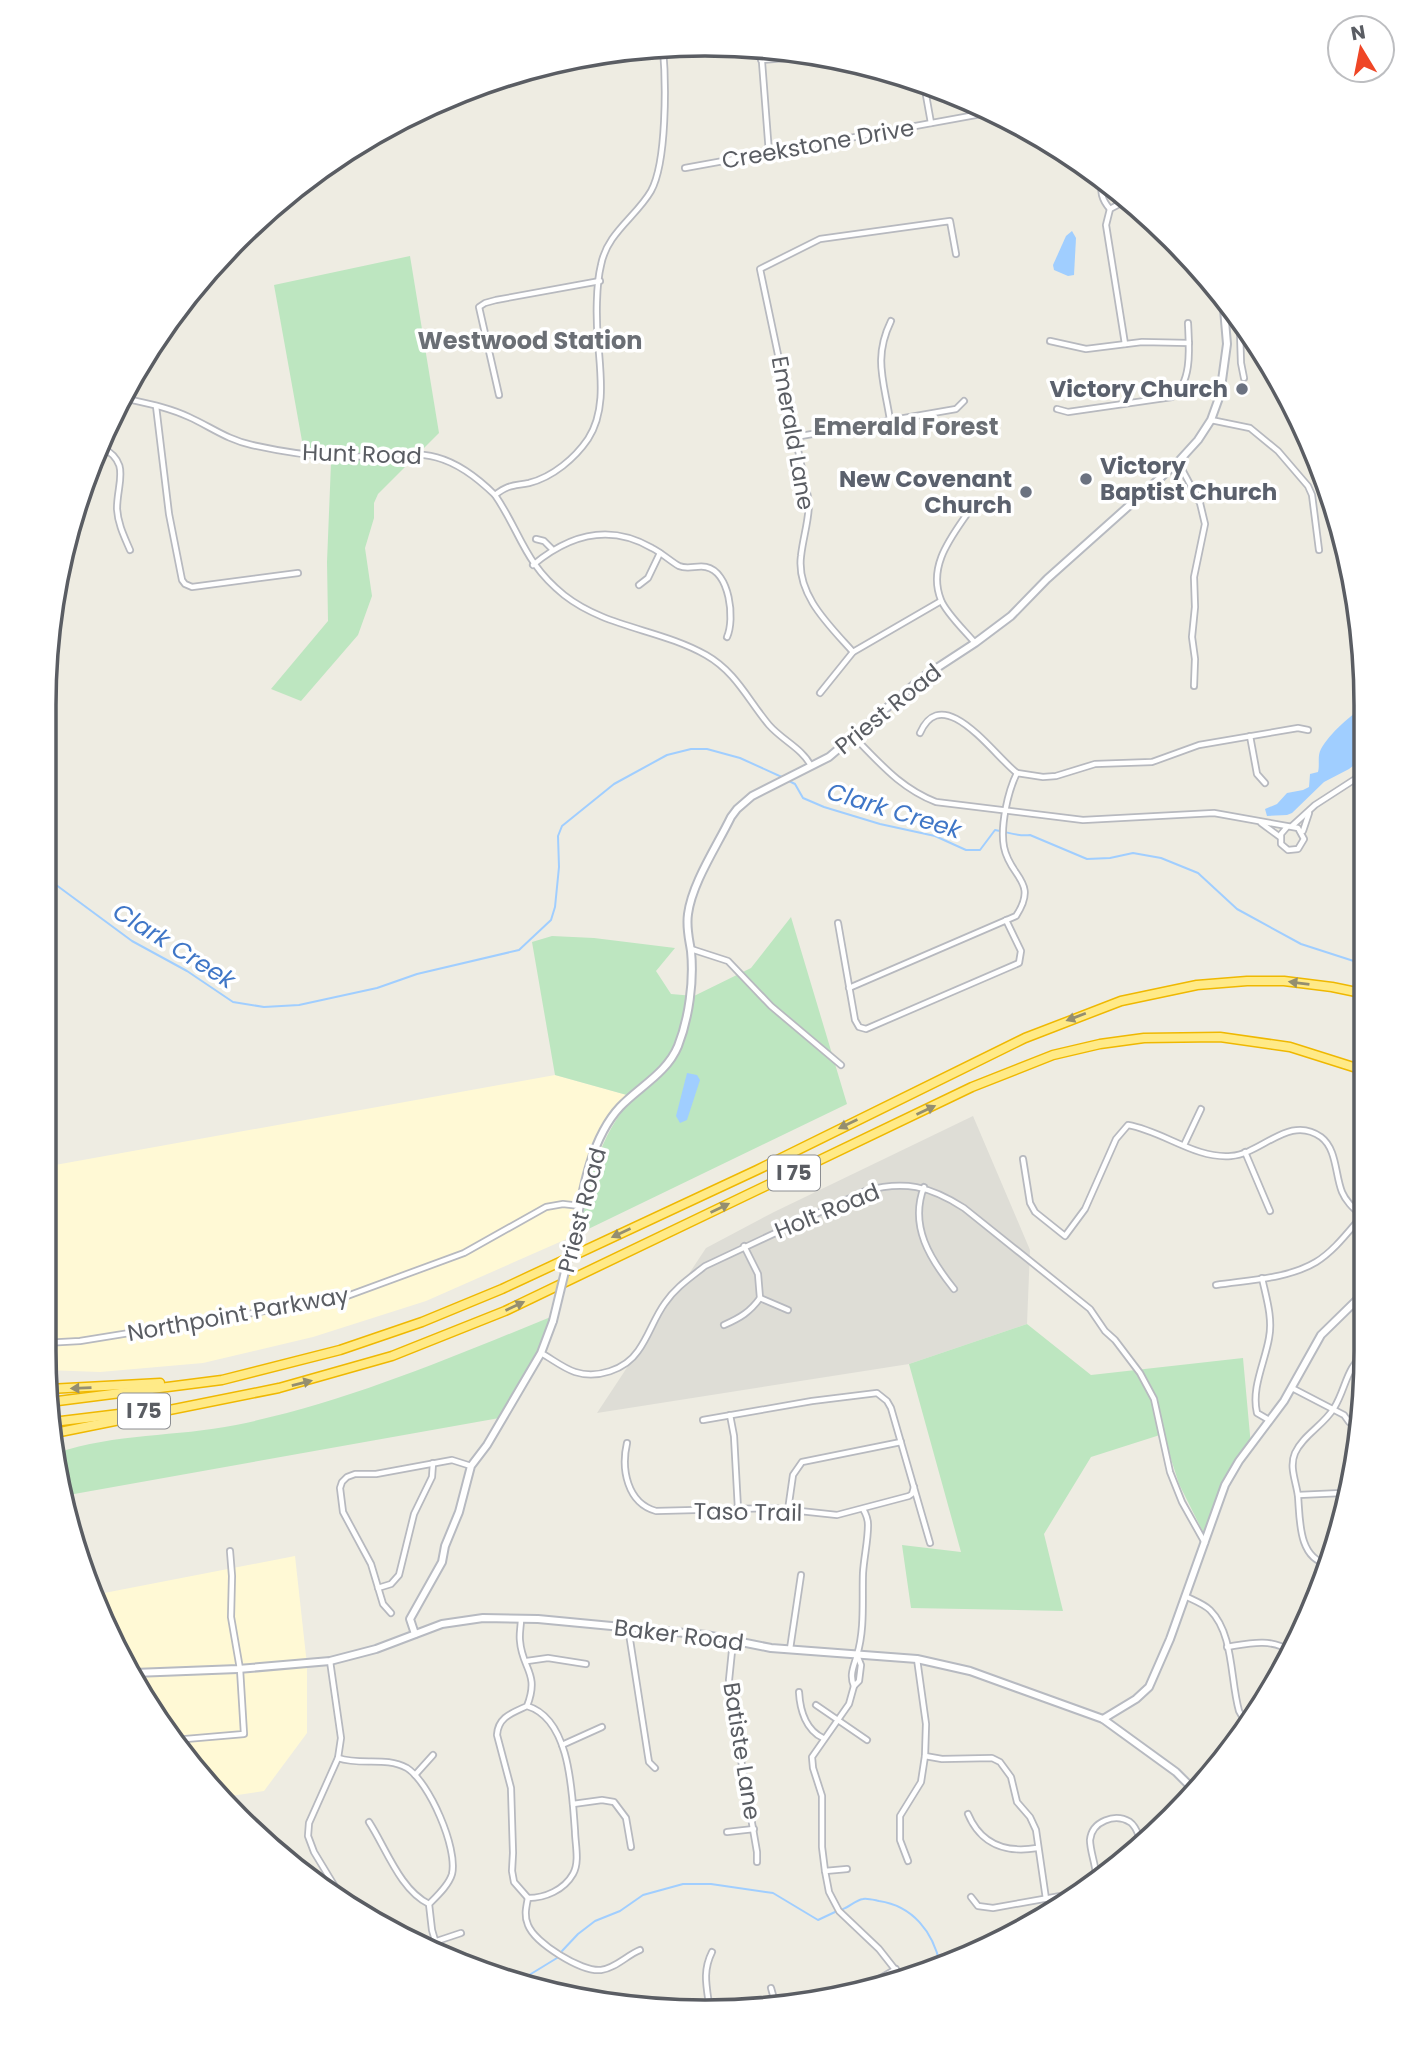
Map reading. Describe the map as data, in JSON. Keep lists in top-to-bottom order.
{
  "streets": {
    "highway": ["I 75"],
    "street": [
      "Creekstone Drive",
      "Emerald Lane",
      "Hunt Road",
      "Priest Road",
      "Holt Road",
      "Northpoint Parkway",
      "Taso Trail",
      "Baker Road",
      "Batiste Lane"
    ]
  },
  "crossings": [
    ["Hunt Road", "Priest Road"],
    ["Priest Road", "Holt Road"],
    ["Priest Road", "Northpoint Parkway"],
    ["Priest Road", "Baker Road"],
    ["Baker Road", "Batiste Lane"]
  ],
  "districts": ["Westwood Station", "Emerald Forest"],
  "water": ["Clark Creek"],
  "places": ["Victory Church", "Victory Baptist Church", "New Covenant Church"],
  "north": "top"
}
